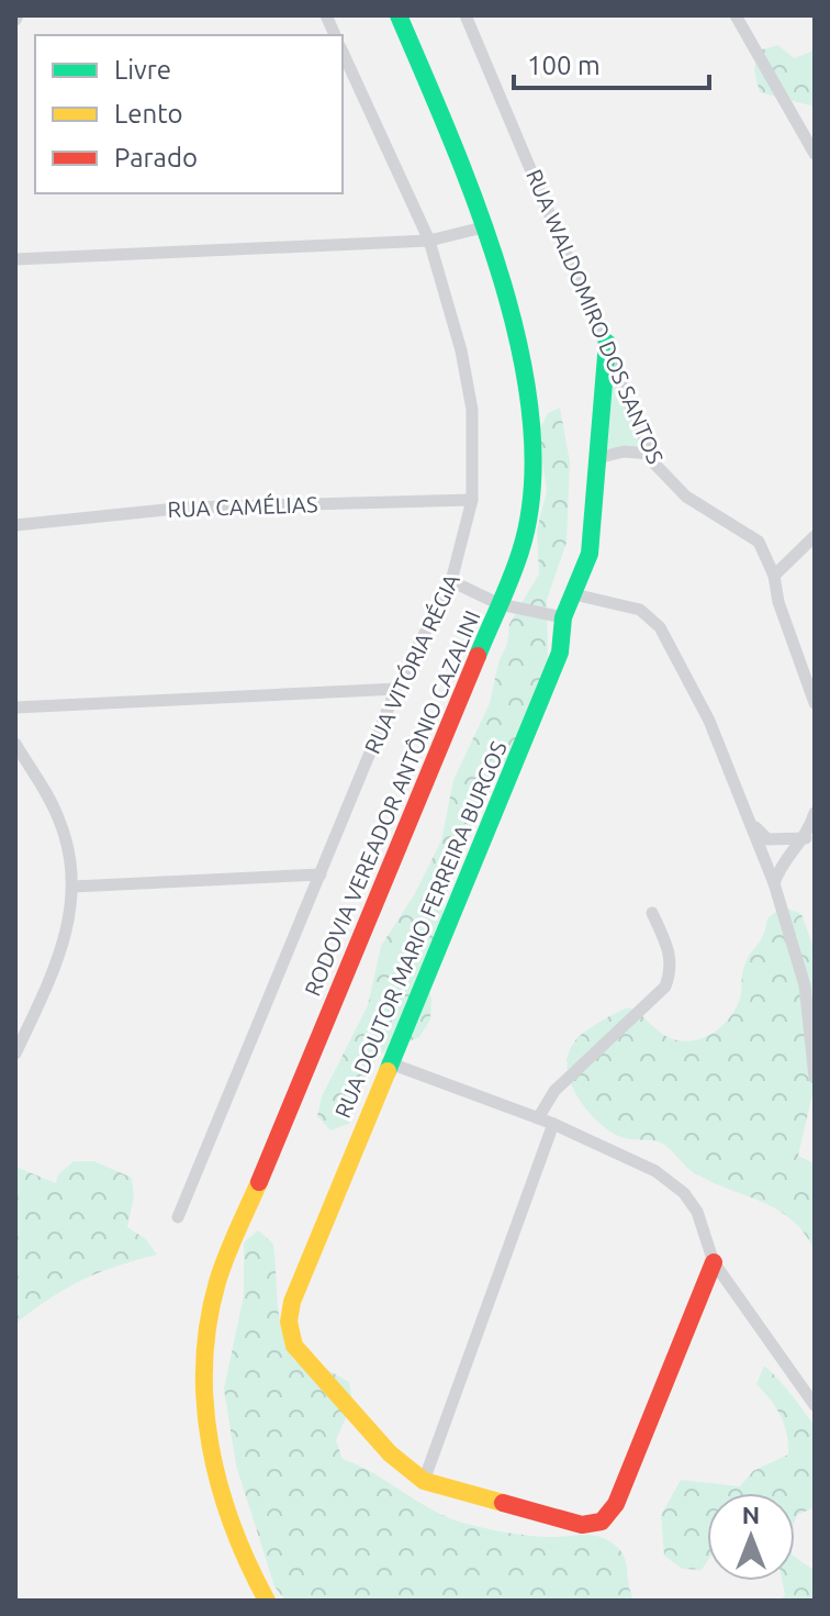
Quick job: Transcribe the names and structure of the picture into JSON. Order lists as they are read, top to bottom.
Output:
{
  "streets": {
    "street": [
      "RUA WALDOMIRO DOS SANTOS",
      "RUA CAMÉLIAS",
      "RUA VITÓRIA RÉGIA",
      "RODOVIA VEREADOR ANTÔNIO CAZALINI",
      "RUA DOUTOR MARIO FERREIRA BURGOS"
    ]
  },
  "crossings": [
    ["RUA WALDOMIRO DOS SANTOS", "RUA DOUTOR MARIO FERREIRA BURGOS"],
    ["RUA CAMÉLIAS", "RUA VITÓRIA RÉGIA"]
  ],
  "legend": ["Livre", "Lento", "Parado"],
  "scale_bar": "100 m",
  "north": "top"
}
